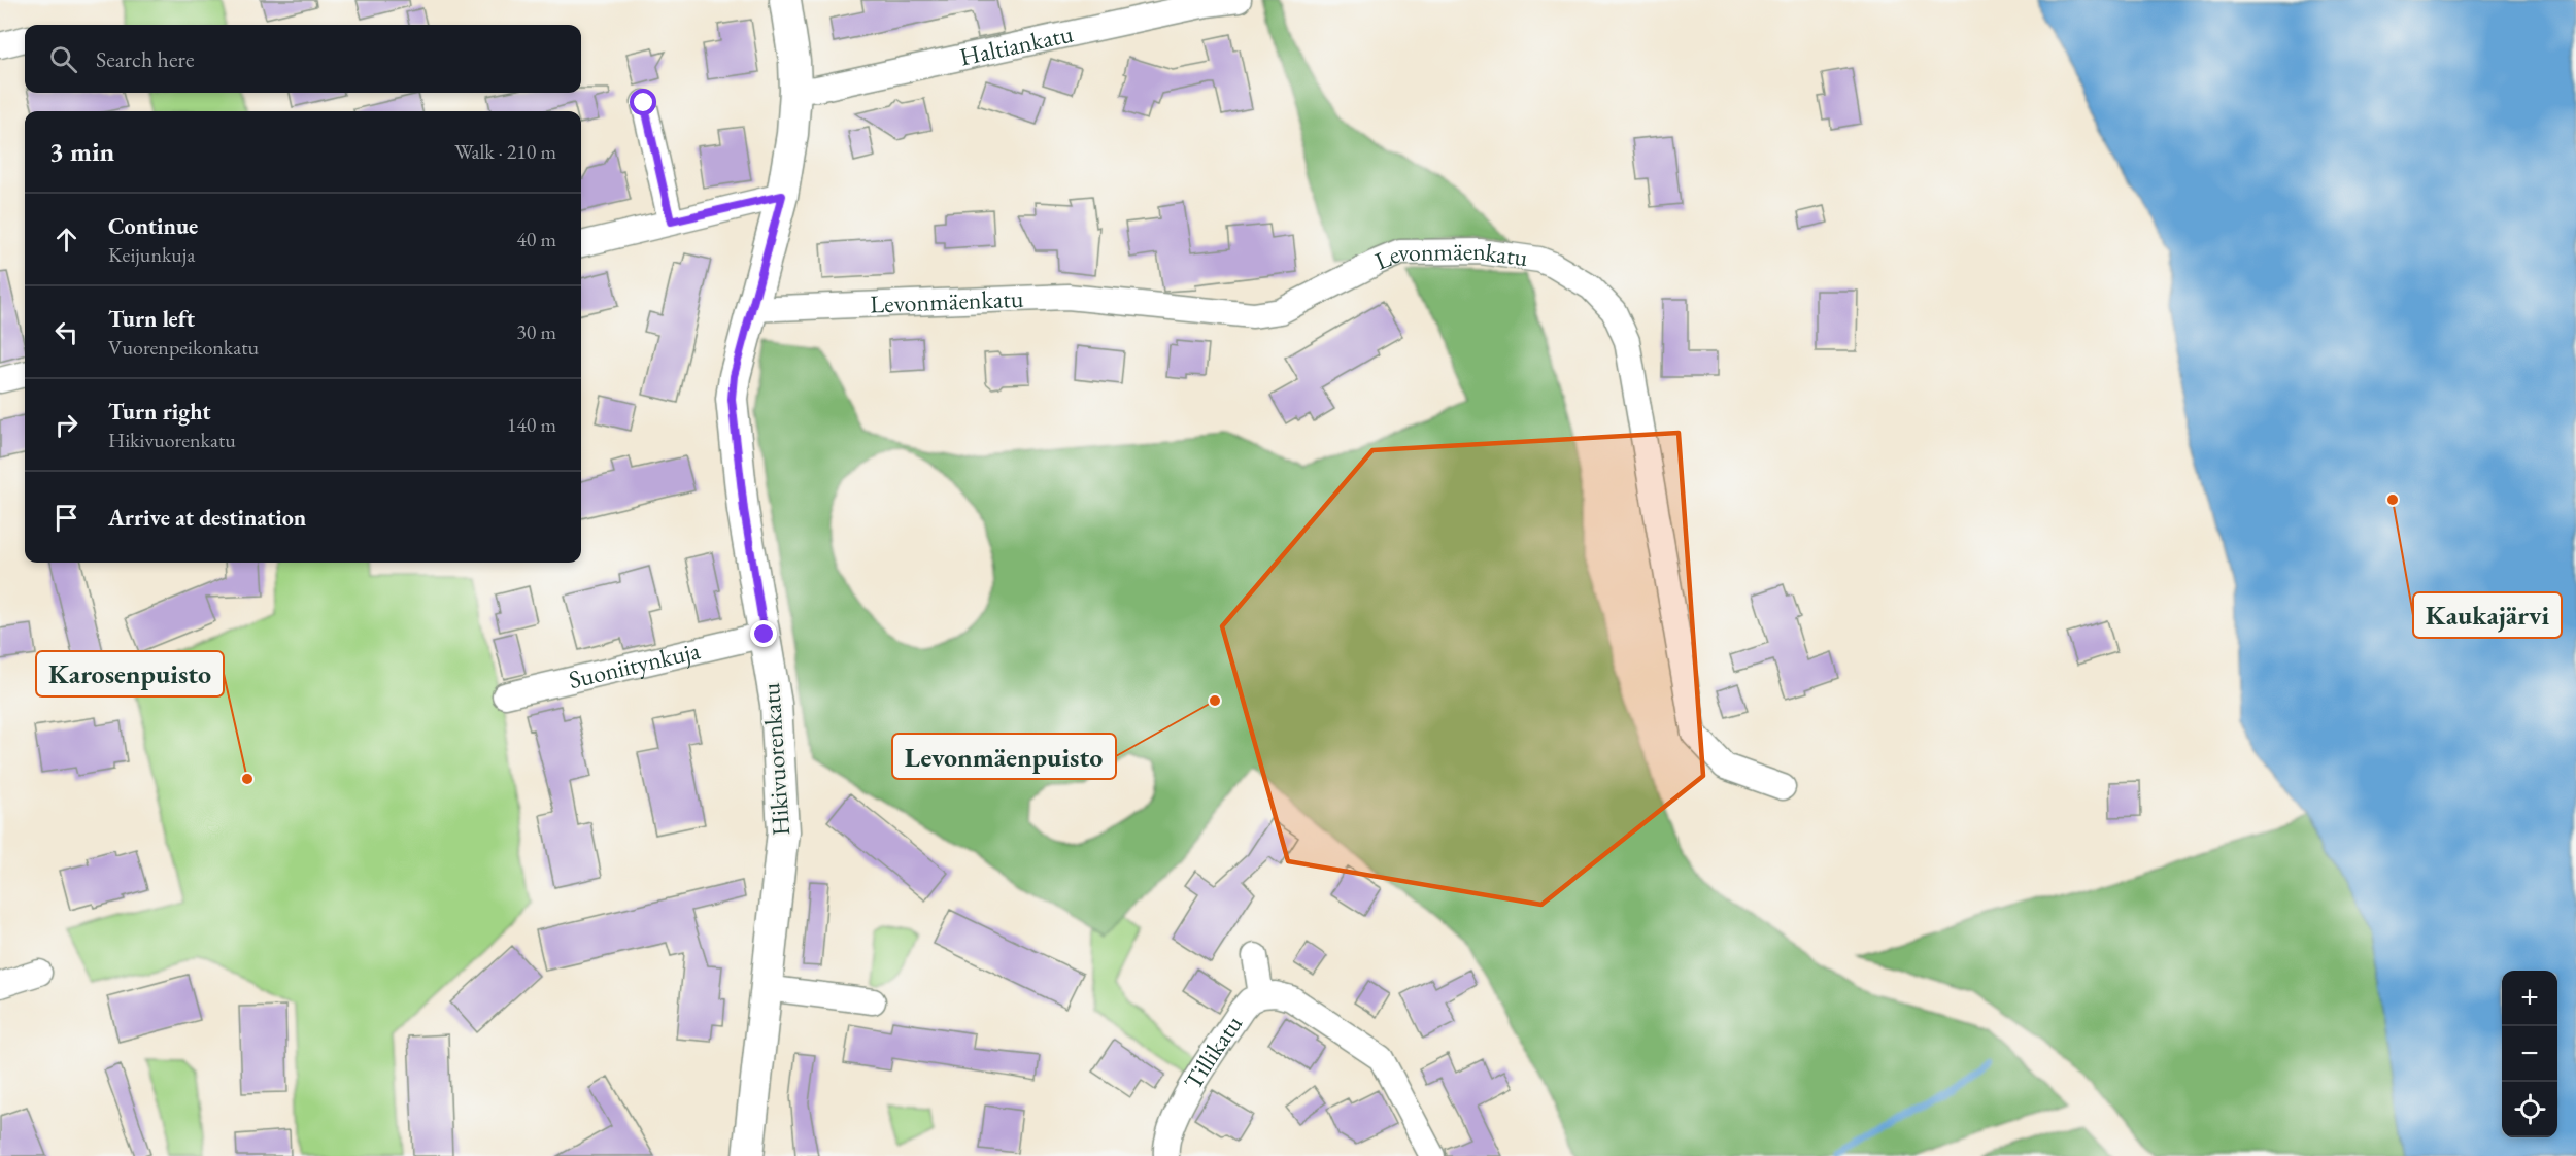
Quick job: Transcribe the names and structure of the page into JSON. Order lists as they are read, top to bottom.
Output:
{
  "streets": {
    "street": [
      "Haltiankatu",
      "Levonmäenkatu",
      "Suoniitynkuja",
      "Hikivuorenkatu",
      "Tillikatu"
    ]
  },
  "crossings": [
    ["Haltiankatu", "Hikivuorenkatu"],
    ["Levonmäenkatu", "Hikivuorenkatu"],
    ["Suoniitynkuja", "Hikivuorenkatu"]
  ],
  "places": ["Kaukajärvi", "Levonmäenpuisto", "Karosenpuisto"],
  "page": {
    "search": "Search here",
    "heading": ["3 min", "Walk · 210 m"],
    "list": [
      ["Continue", "Keijunkuja", "40 m"],
      ["Turn left", "Vuorenpeikonkatu", "30 m"],
      ["Turn right", "Hikivuorenkatu", "140 m"],
      "Arrive at destination"
    ],
    "map_buttons": ["+", "−"]
  }
}
